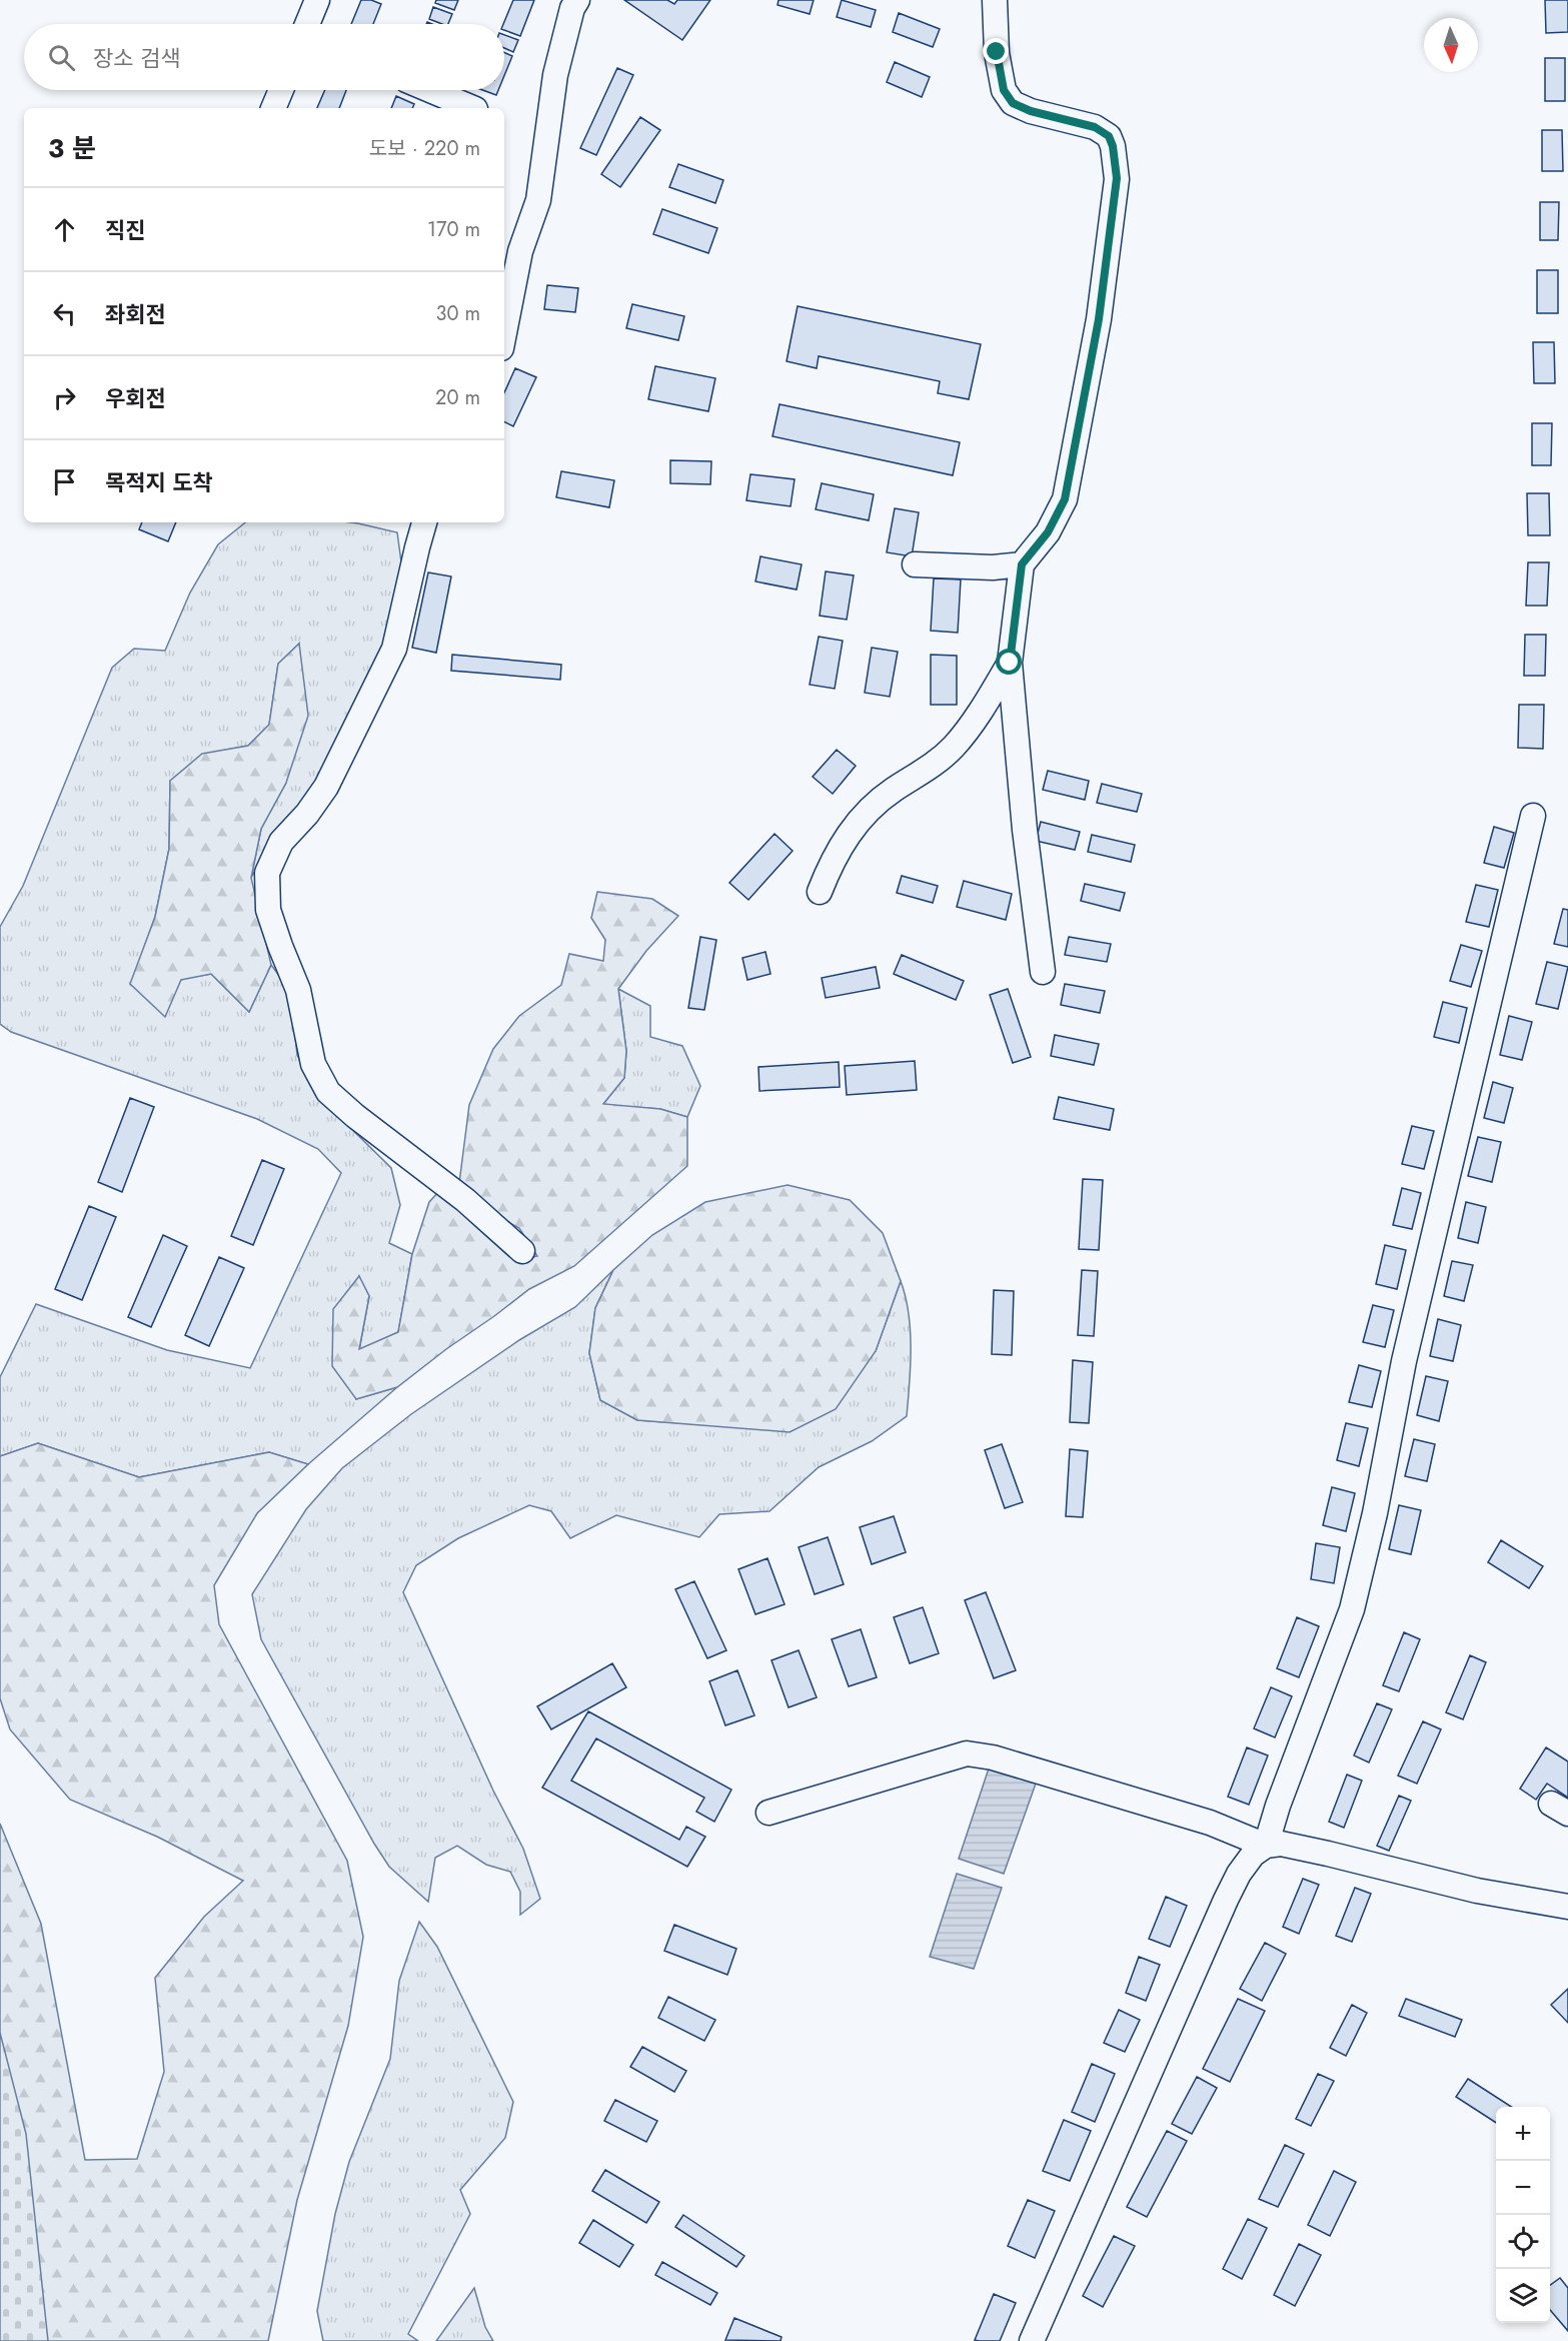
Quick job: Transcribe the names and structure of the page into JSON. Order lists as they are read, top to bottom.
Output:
{
  "north": "bottom",
  "page": {
    "search": "장소 검색",
    "heading": ["3 분", "도보 · 220 m"],
    "list": [
      ["직진", "170 m"],
      ["좌회전", "30 m"],
      ["우회전", "20 m"],
      "목적지 도착"
    ],
    "map_buttons": ["+", "−"]
  }
}
